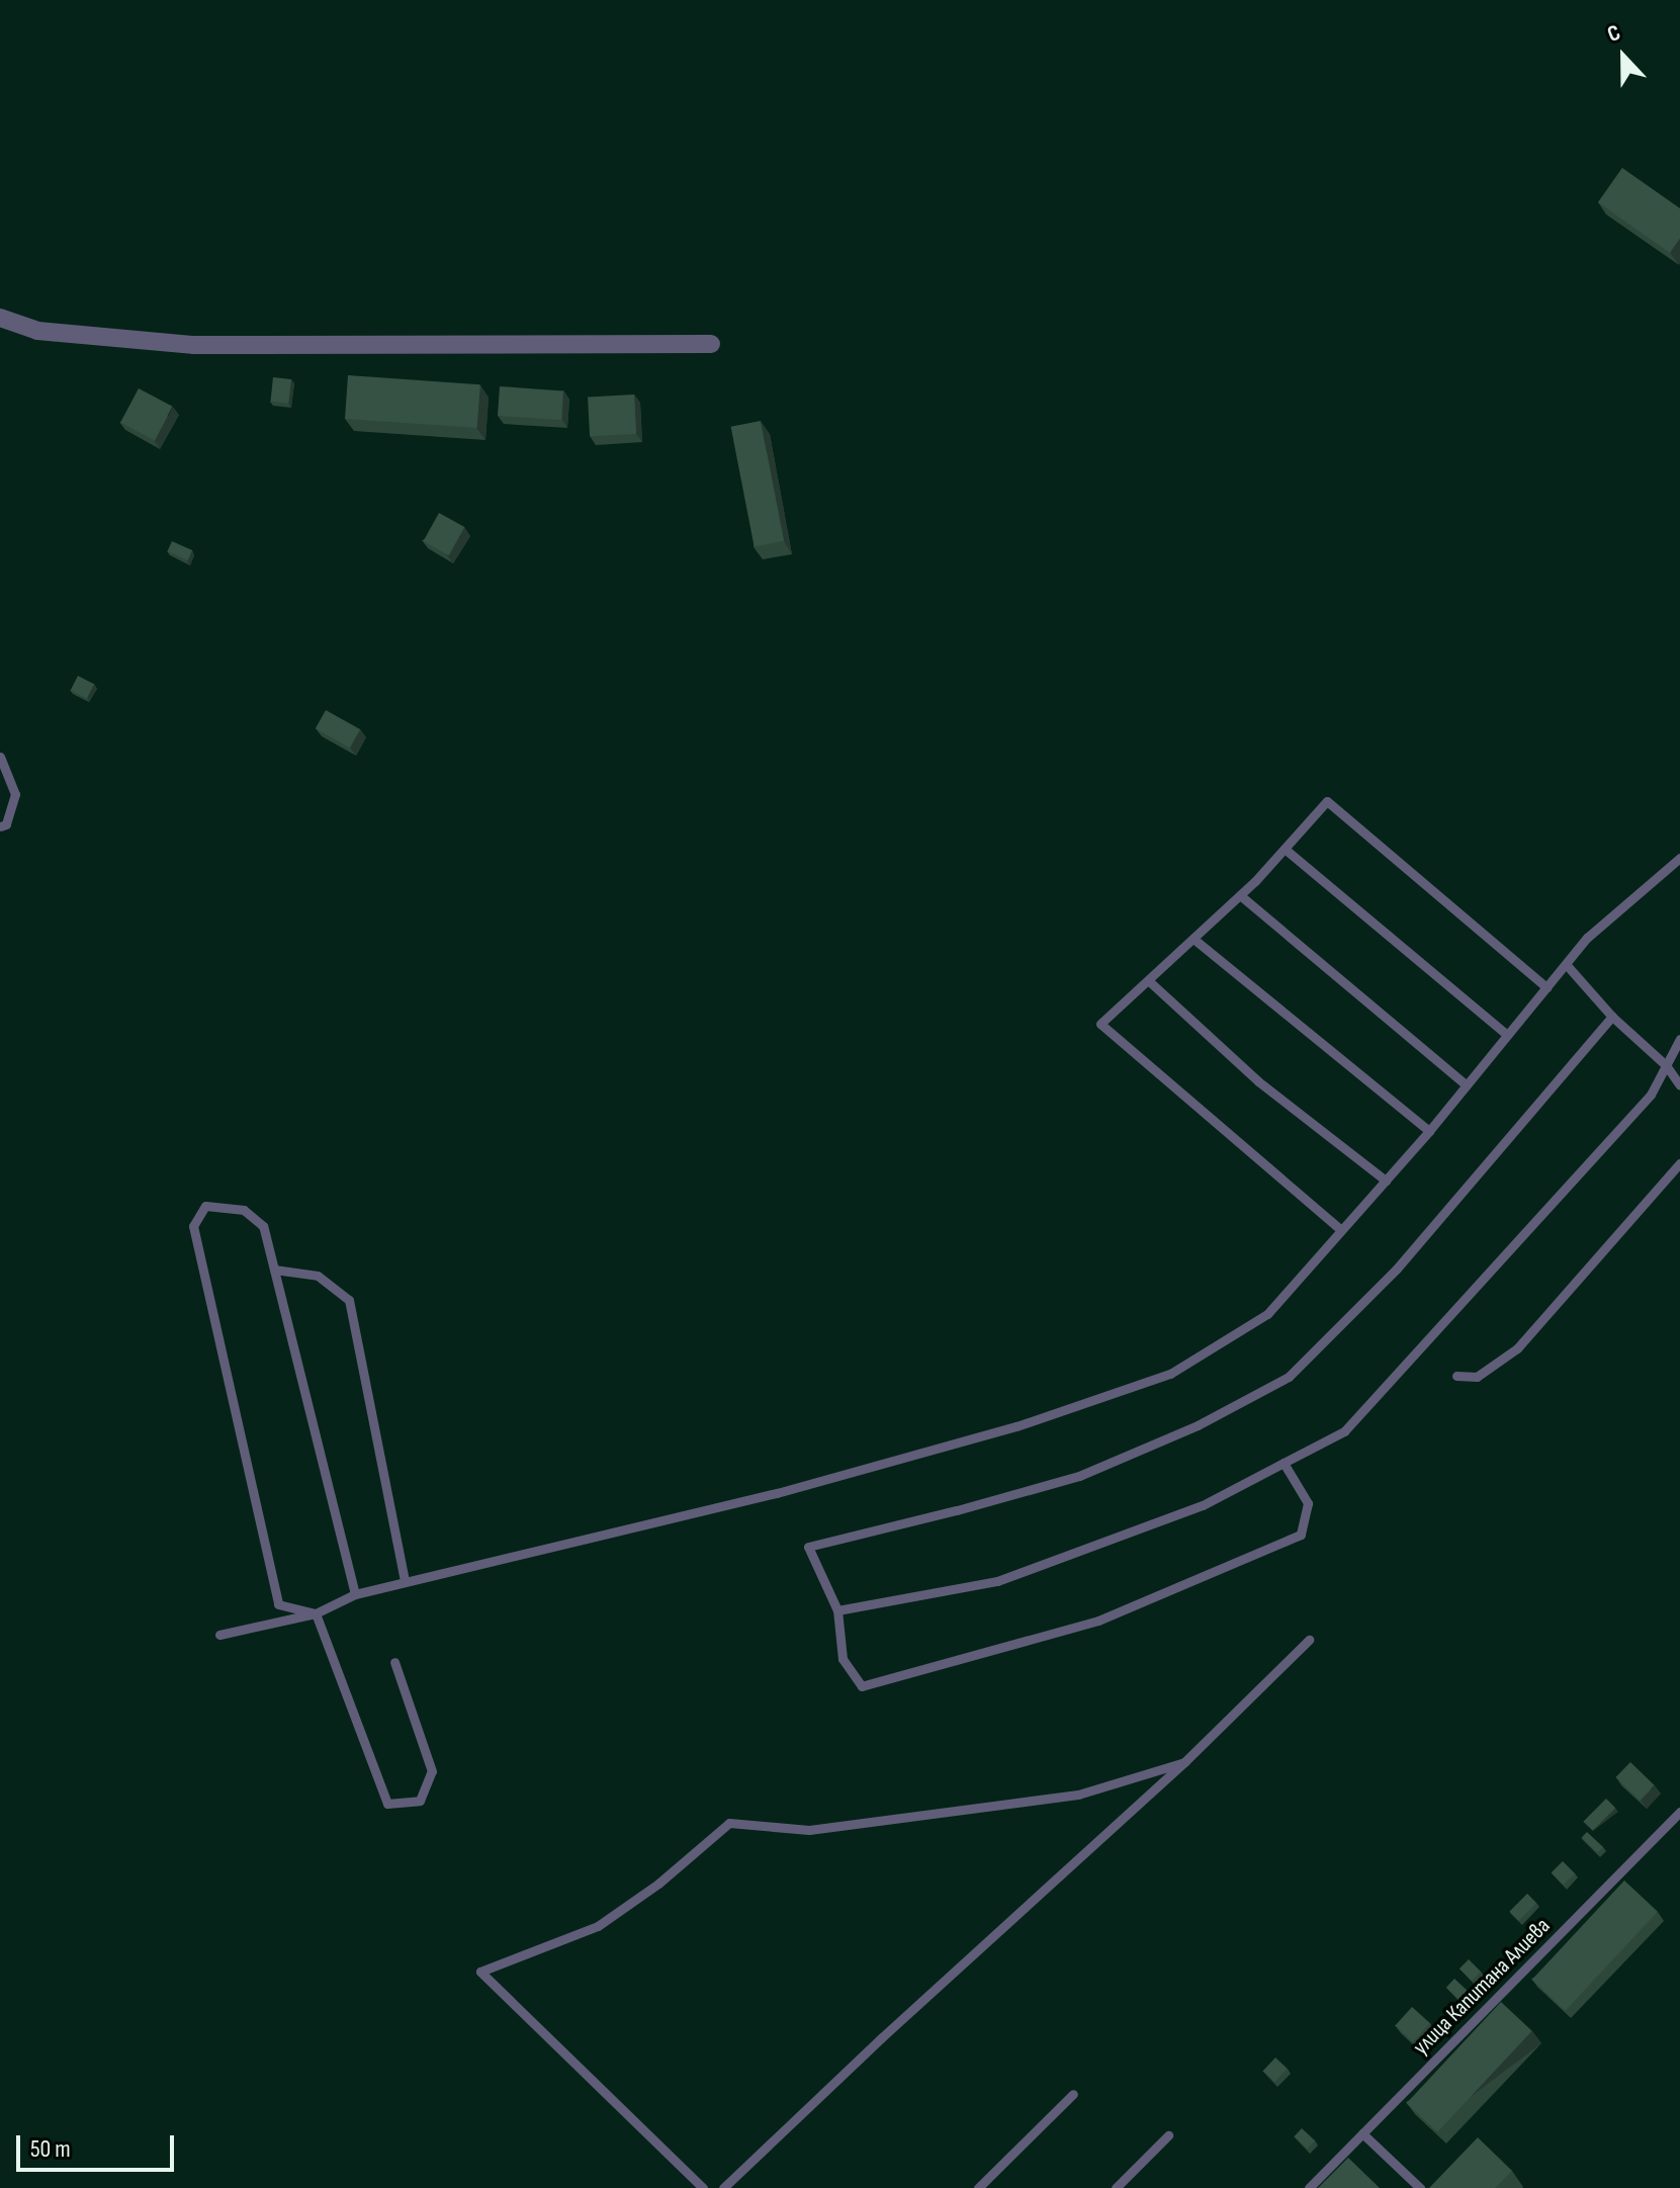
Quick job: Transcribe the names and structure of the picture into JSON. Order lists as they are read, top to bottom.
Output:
{
  "streets": {
    "lane": ["улица Капитана Алиева"]
  },
  "scale_bar": "50 m",
  "north": "top"
}
